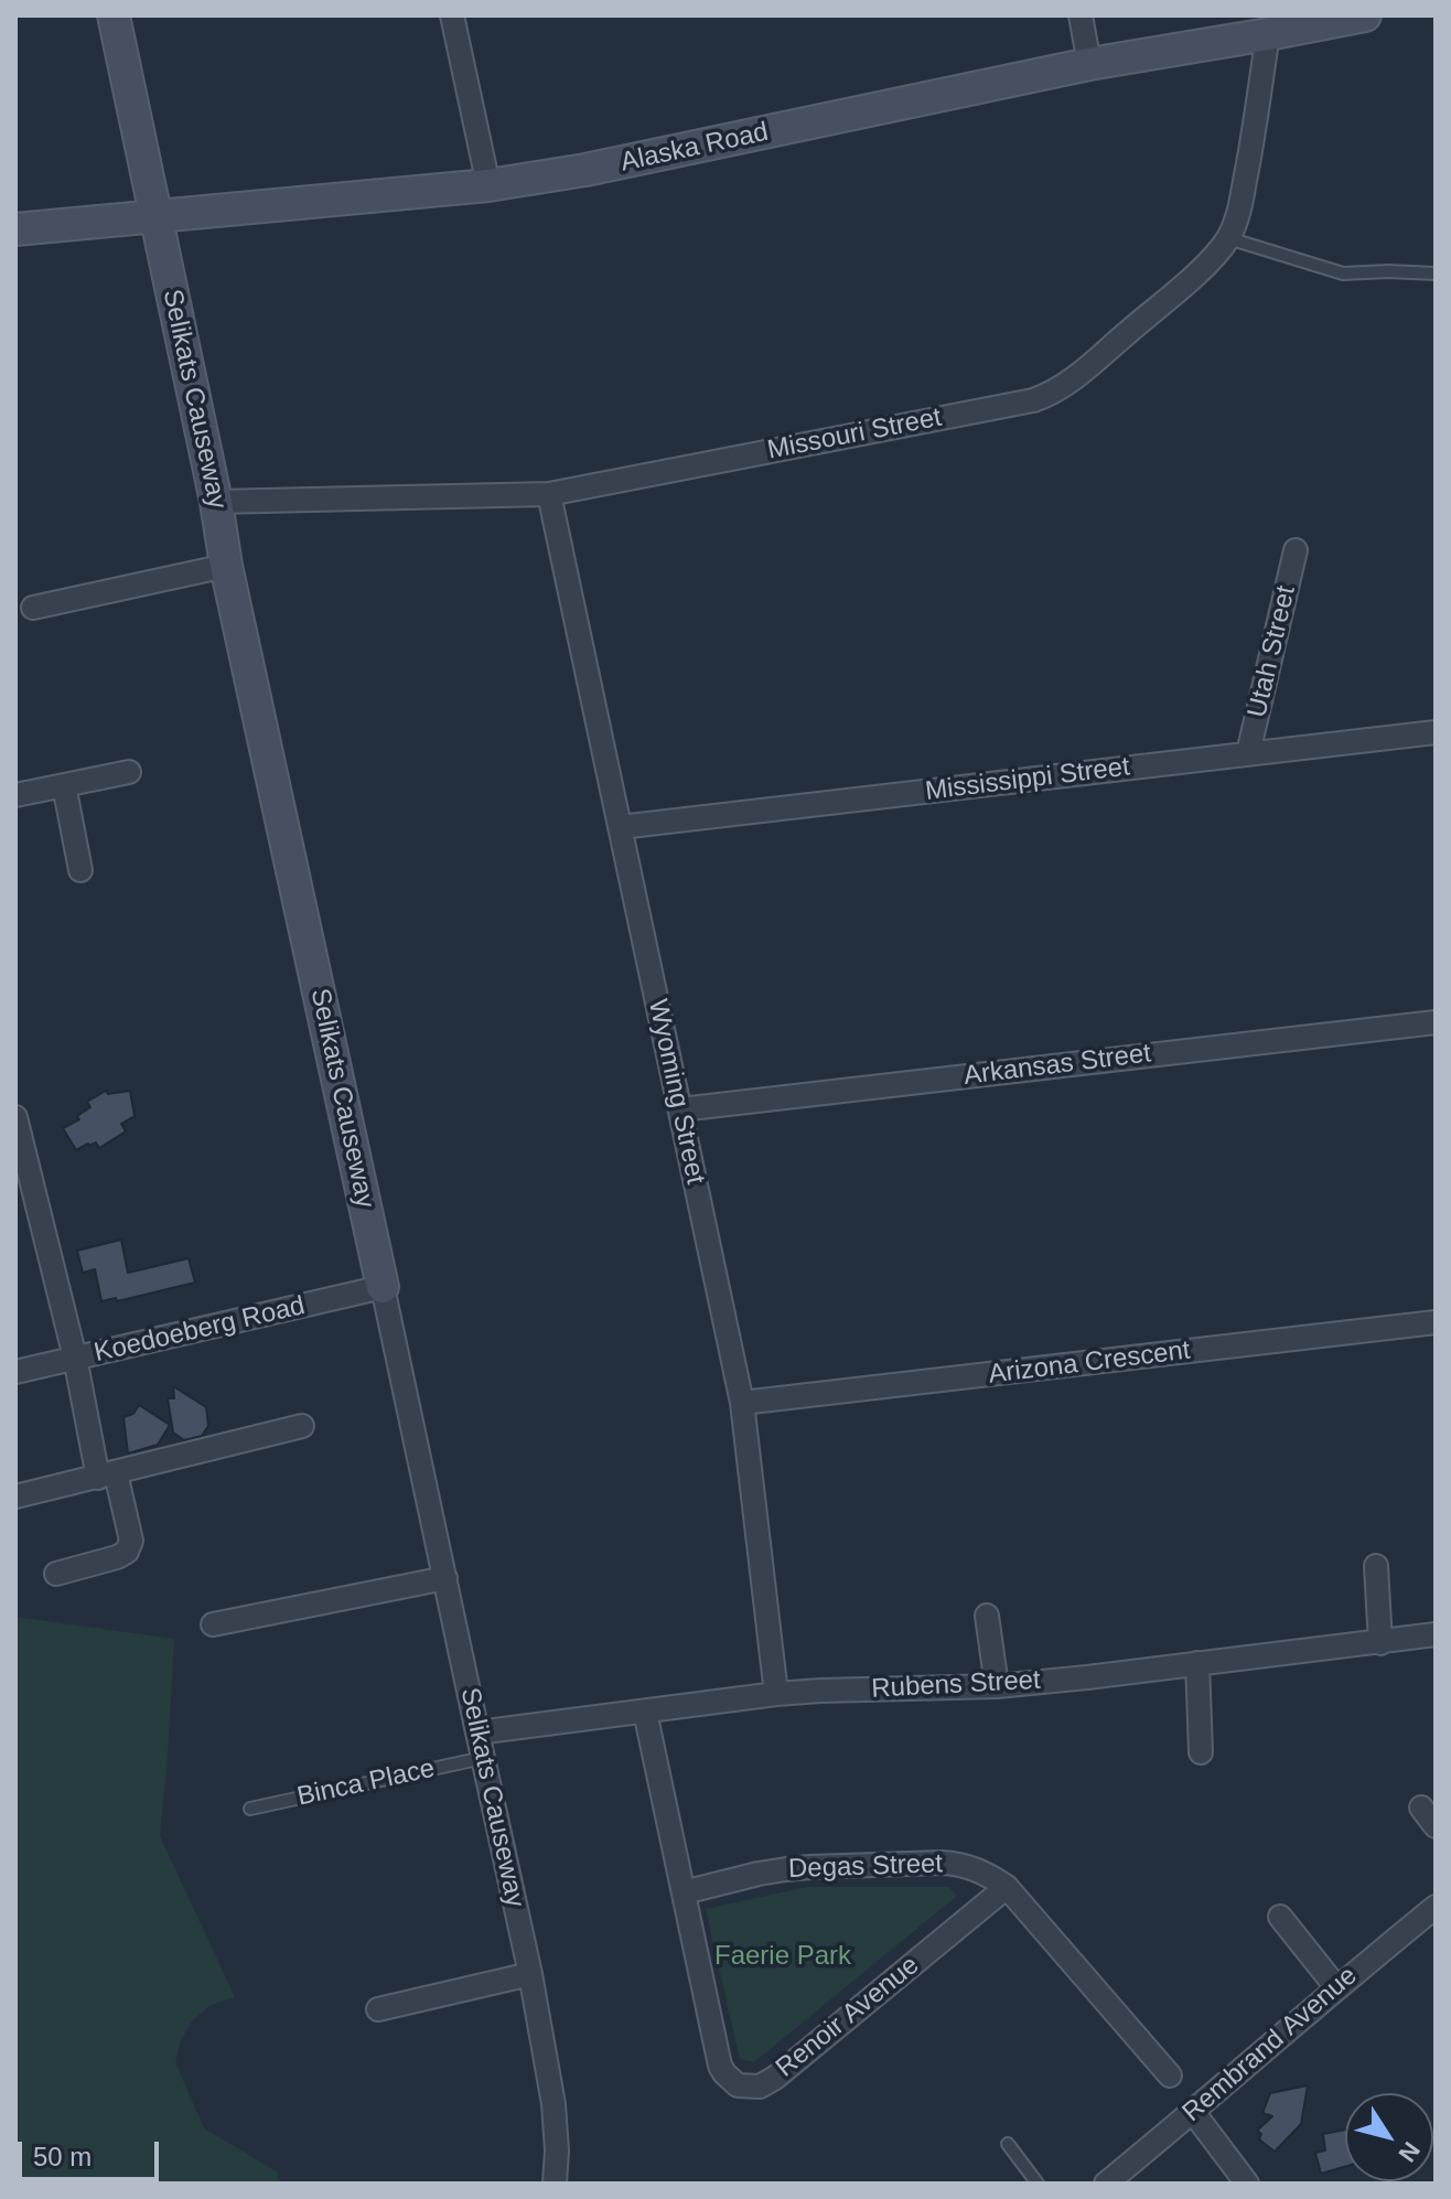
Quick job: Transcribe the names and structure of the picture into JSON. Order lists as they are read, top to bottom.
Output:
{
  "streets": {
    "street": [
      "Alaska Road",
      "Selikats Causeway",
      "Missouri Street",
      "Utah Street",
      "Mississippi Street",
      "Arkansas Street",
      "Wyoming Street",
      "Koedoeberg Road",
      "Arizona Crescent",
      "Rubens Street",
      "Degas Street",
      "Renoir Avenue",
      "Rembrand Avenue"
    ],
    "lane": ["Binca Place"]
  },
  "crossings": [
    ["Alaska Road", "Selikats Causeway"],
    ["Alaska Road", "Missouri Street"],
    ["Selikats Causeway", "Missouri Street"],
    ["Selikats Causeway", "Koedoeberg Road"],
    ["Selikats Causeway", "Rubens Street"],
    ["Selikats Causeway", "Binca Place"],
    ["Missouri Street", "Wyoming Street"],
    ["Utah Street", "Mississippi Street"],
    ["Mississippi Street", "Wyoming Street"],
    ["Arkansas Street", "Wyoming Street"],
    ["Wyoming Street", "Arizona Crescent"],
    ["Wyoming Street", "Rubens Street"],
    ["Rubens Street", "Renoir Avenue"],
    ["Degas Street", "Renoir Avenue"]
  ],
  "parks": ["Faerie Park"],
  "scale_bar": "50 m",
  "north": "bottom right"
}
